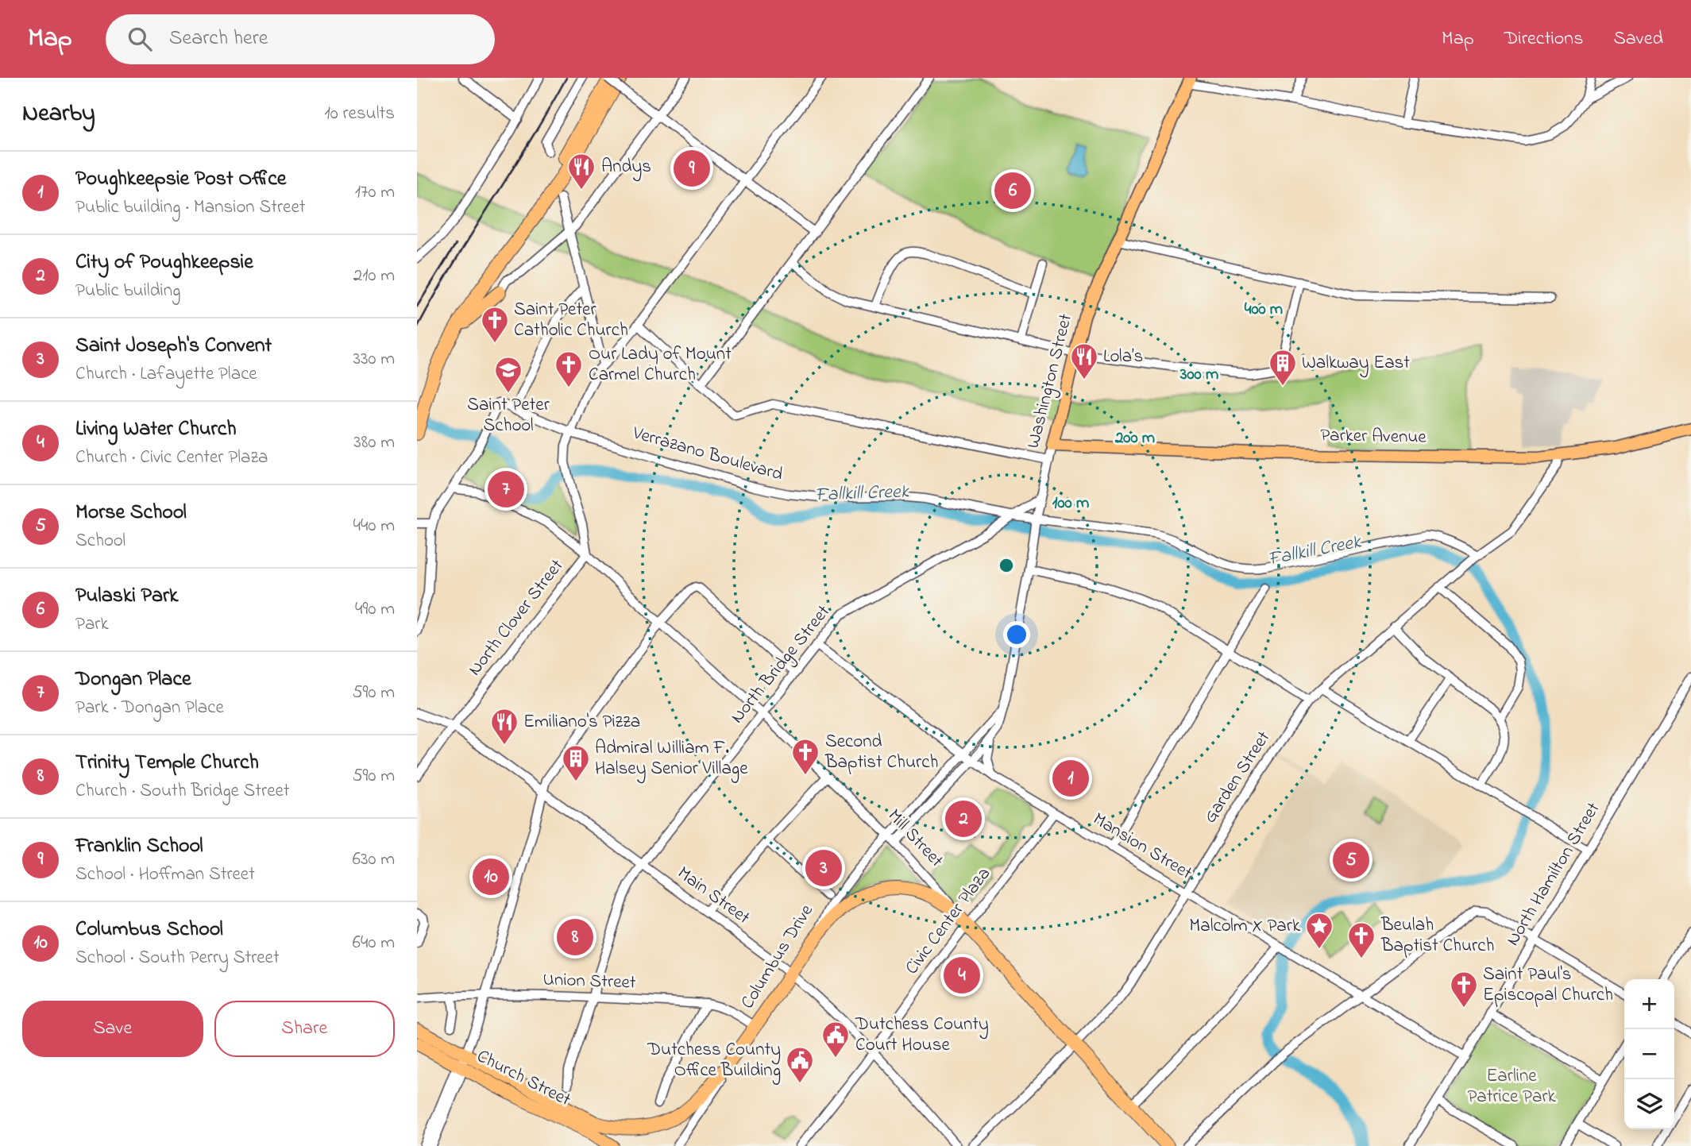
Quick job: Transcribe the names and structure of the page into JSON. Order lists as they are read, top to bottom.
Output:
{
  "streets": {
    "highway": ["Mill Street", "Columbus Drive", "Church Street"],
    "main road": ["Washington Street", "Parker Avenue"],
    "street": [
      "Verrazano Boulevard",
      "North Clover Street",
      "North Bridge Street",
      "Garden Street",
      "Mansion Street",
      "North Hamilton Street",
      "Main Street",
      "Civic Center Plaza",
      "Union Street"
    ]
  },
  "crossings": [
    ["Washington Street", "Parker Avenue"],
    ["Washington Street", "Verrazano Boulevard"],
    ["Washington Street", "North Bridge Street"],
    ["Washington Street", "Mansion Street"],
    ["Washington Street", "Columbus Drive"],
    ["Parker Avenue", "Garden Street"],
    ["Verrazano Boulevard", "North Clover Street"],
    ["Verrazano Boulevard", "North Bridge Street"],
    ["Verrazano Boulevard", "Garden Street"],
    ["North Clover Street", "Mill Street"],
    ["North Clover Street", "Main Street"],
    ["North Bridge Street", "Mill Street"],
    ["North Bridge Street", "Mansion Street"],
    ["North Bridge Street", "Main Street"],
    ["North Bridge Street", "Union Street"],
    ["Garden Street", "Mill Street"],
    ["Garden Street", "Mansion Street"],
    ["Mill Street", "Civic Center Plaza"],
    ["Mill Street", "Columbus Drive"],
    ["Mansion Street", "North Hamilton Street"],
    ["Mansion Street", "Civic Center Plaza"],
    ["Mansion Street", "Columbus Drive"],
    ["Main Street", "Civic Center Plaza"],
    ["Main Street", "Columbus Drive"],
    ["Columbus Drive", "Union Street"],
    ["Columbus Drive", "Church Street"]
  ],
  "water": ["Fallkill Creek"],
  "parks": ["Earline Patrice Park"],
  "places": {
    "restaurant": ["Andys", "Lola’s", "Emiliano's Pizza"],
    "church": [
      "Saint Peter Catholic Church",
      "Our Lady of Mount Carmel Church",
      "Second Baptist Church",
      "Beulah Baptist Church",
      "Saint Paul's Episcopal Church"
    ],
    "building": ["Walkway East", "Admiral William F. Halsey Senior Village"],
    "school or university": ["Saint Peter School"],
    "place": ["Malcolm X Park"],
    "public building": ["Dutchess County Court House", "Dutchess County Office Building"]
  },
  "page": {
    "header": "Map",
    "search": "Search here",
    "nav": ["Map", "Directions", "Saved"],
    "heading": ["Nearby", "10 results"],
    "pins": [
      "9",
      "6",
      "7",
      "1",
      "2",
      "5",
      "3",
      "10",
      "8",
      "4"
    ],
    "list": [
      {
        "mark": "1",
        "name": "Poughkeepsie Post Office",
        "note": "Public building · Mansion Street",
        "value": "170 m"
      },
      {
        "mark": "2",
        "name": "City of Poughkeepsie",
        "note": "Public building",
        "value": "210 m"
      },
      {
        "mark": "3",
        "name": "Saint Joseph's Convent",
        "note": "Church · Lafayette Place",
        "value": "330 m"
      },
      {
        "mark": "4",
        "name": "Living Water Church",
        "note": "Church · Civic Center Plaza",
        "value": "380 m"
      },
      {
        "mark": "5",
        "name": "Morse School",
        "note": "School",
        "value": "440 m"
      },
      {
        "mark": "6",
        "name": "Pulaski Park",
        "note": "Park",
        "value": "490 m"
      },
      {
        "mark": "7",
        "name": "Dongan Place",
        "note": "Park · Dongan Place",
        "value": "590 m"
      },
      {
        "mark": "8",
        "name": "Trinity Temple Church",
        "note": "Church · South Bridge Street",
        "value": "590 m"
      },
      {
        "mark": "9",
        "name": "Franklin School",
        "note": "School · Hoffman Street",
        "value": "630 m"
      },
      {
        "mark": "10",
        "name": "Columbus School",
        "note": "School · South Perry Street",
        "value": "640 m"
      }
    ],
    "map_buttons": ["+", "−"],
    "buttons": ["Save", "Share"]
  },
  "rings": [
    "400 m",
    "300 m",
    "200 m",
    "100 m"
  ]
}
